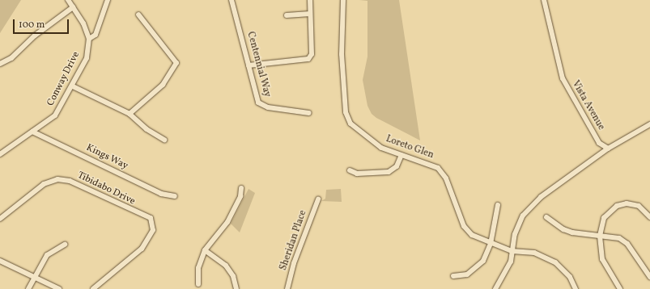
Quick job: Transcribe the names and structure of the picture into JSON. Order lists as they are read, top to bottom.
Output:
{
  "streets": {
    "street": [
      "Centennial Way",
      "Conway Drive",
      "Vista Avenue",
      "Loreto Glen",
      "Kings Way",
      "Tibidabo Drive",
      "Sheridan Place"
    ]
  },
  "crossings": [
    ["Conway Drive", "Kings Way"]
  ],
  "scale_bar": "100 m"
}
